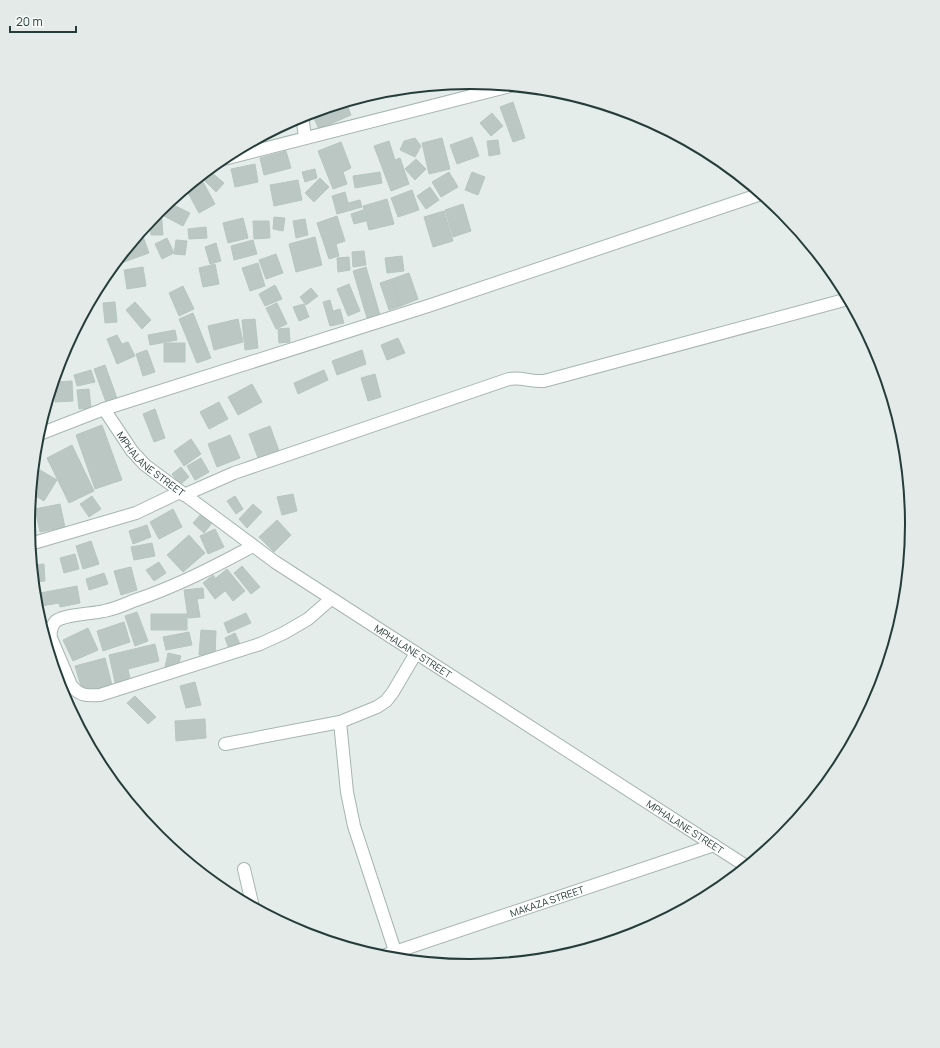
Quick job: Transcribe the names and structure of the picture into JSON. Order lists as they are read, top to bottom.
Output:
{
  "streets": {
    "street": ["MPHALANE STREET", "MAKAZA STREET"]
  },
  "crossings": [
    ["MPHALANE STREET", "MAKAZA STREET"]
  ],
  "scale_bar": "20 m"
}
